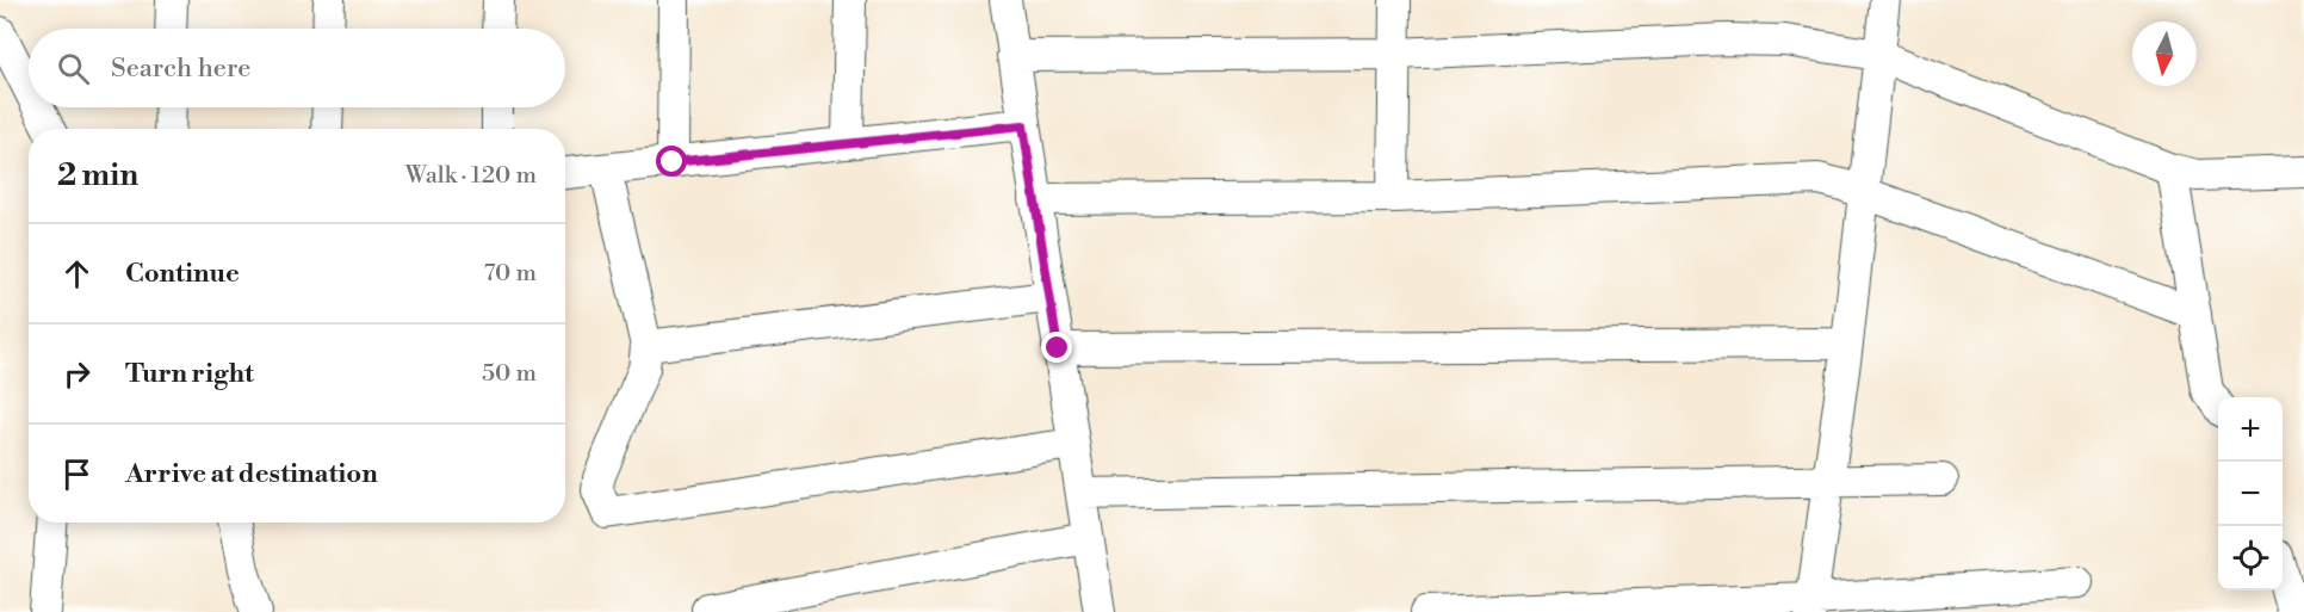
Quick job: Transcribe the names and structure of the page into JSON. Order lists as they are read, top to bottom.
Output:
{
  "north": "bottom",
  "page": {
    "search": "Search here",
    "heading": ["2 min", "Walk · 120 m"],
    "list": [
      ["Continue", "70 m"],
      ["Turn right", "50 m"],
      "Arrive at destination"
    ],
    "map_buttons": ["+", "−"]
  }
}
